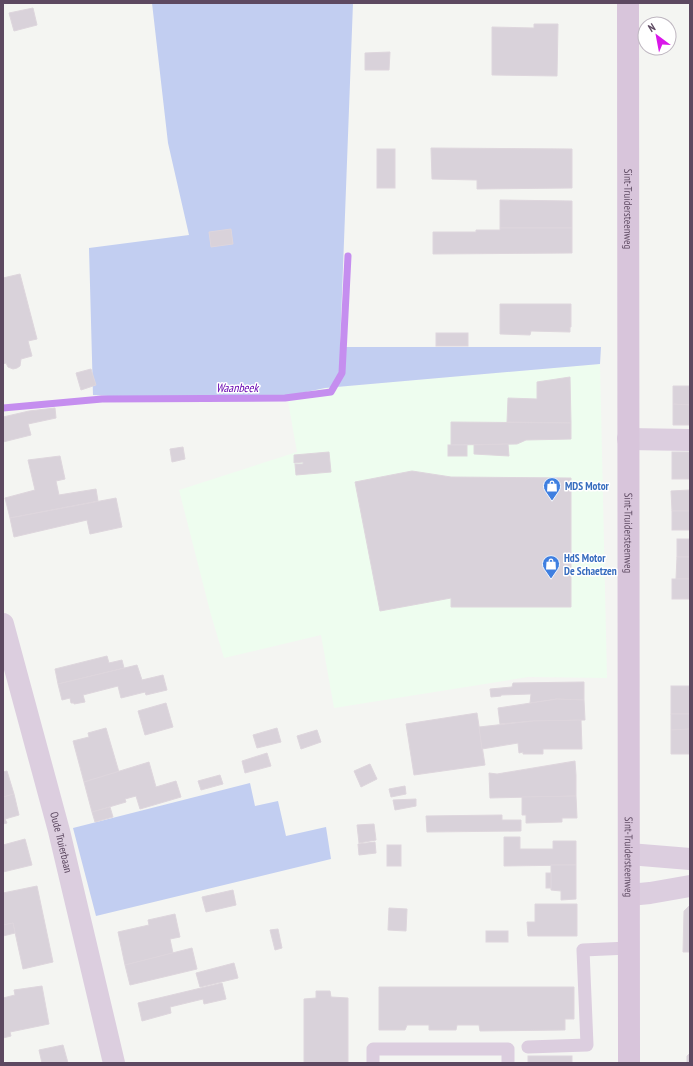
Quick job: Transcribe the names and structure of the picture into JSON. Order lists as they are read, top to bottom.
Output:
{
  "streets": {
    "main road": ["Sint-Truidersteenweg"],
    "street": ["Oude Truierbaan"]
  },
  "water": ["Waanbeek"],
  "places": {
    "shop": ["MDS Motor", "HdS Motor De Schaetzen"]
  },
  "north": "top left"
}
